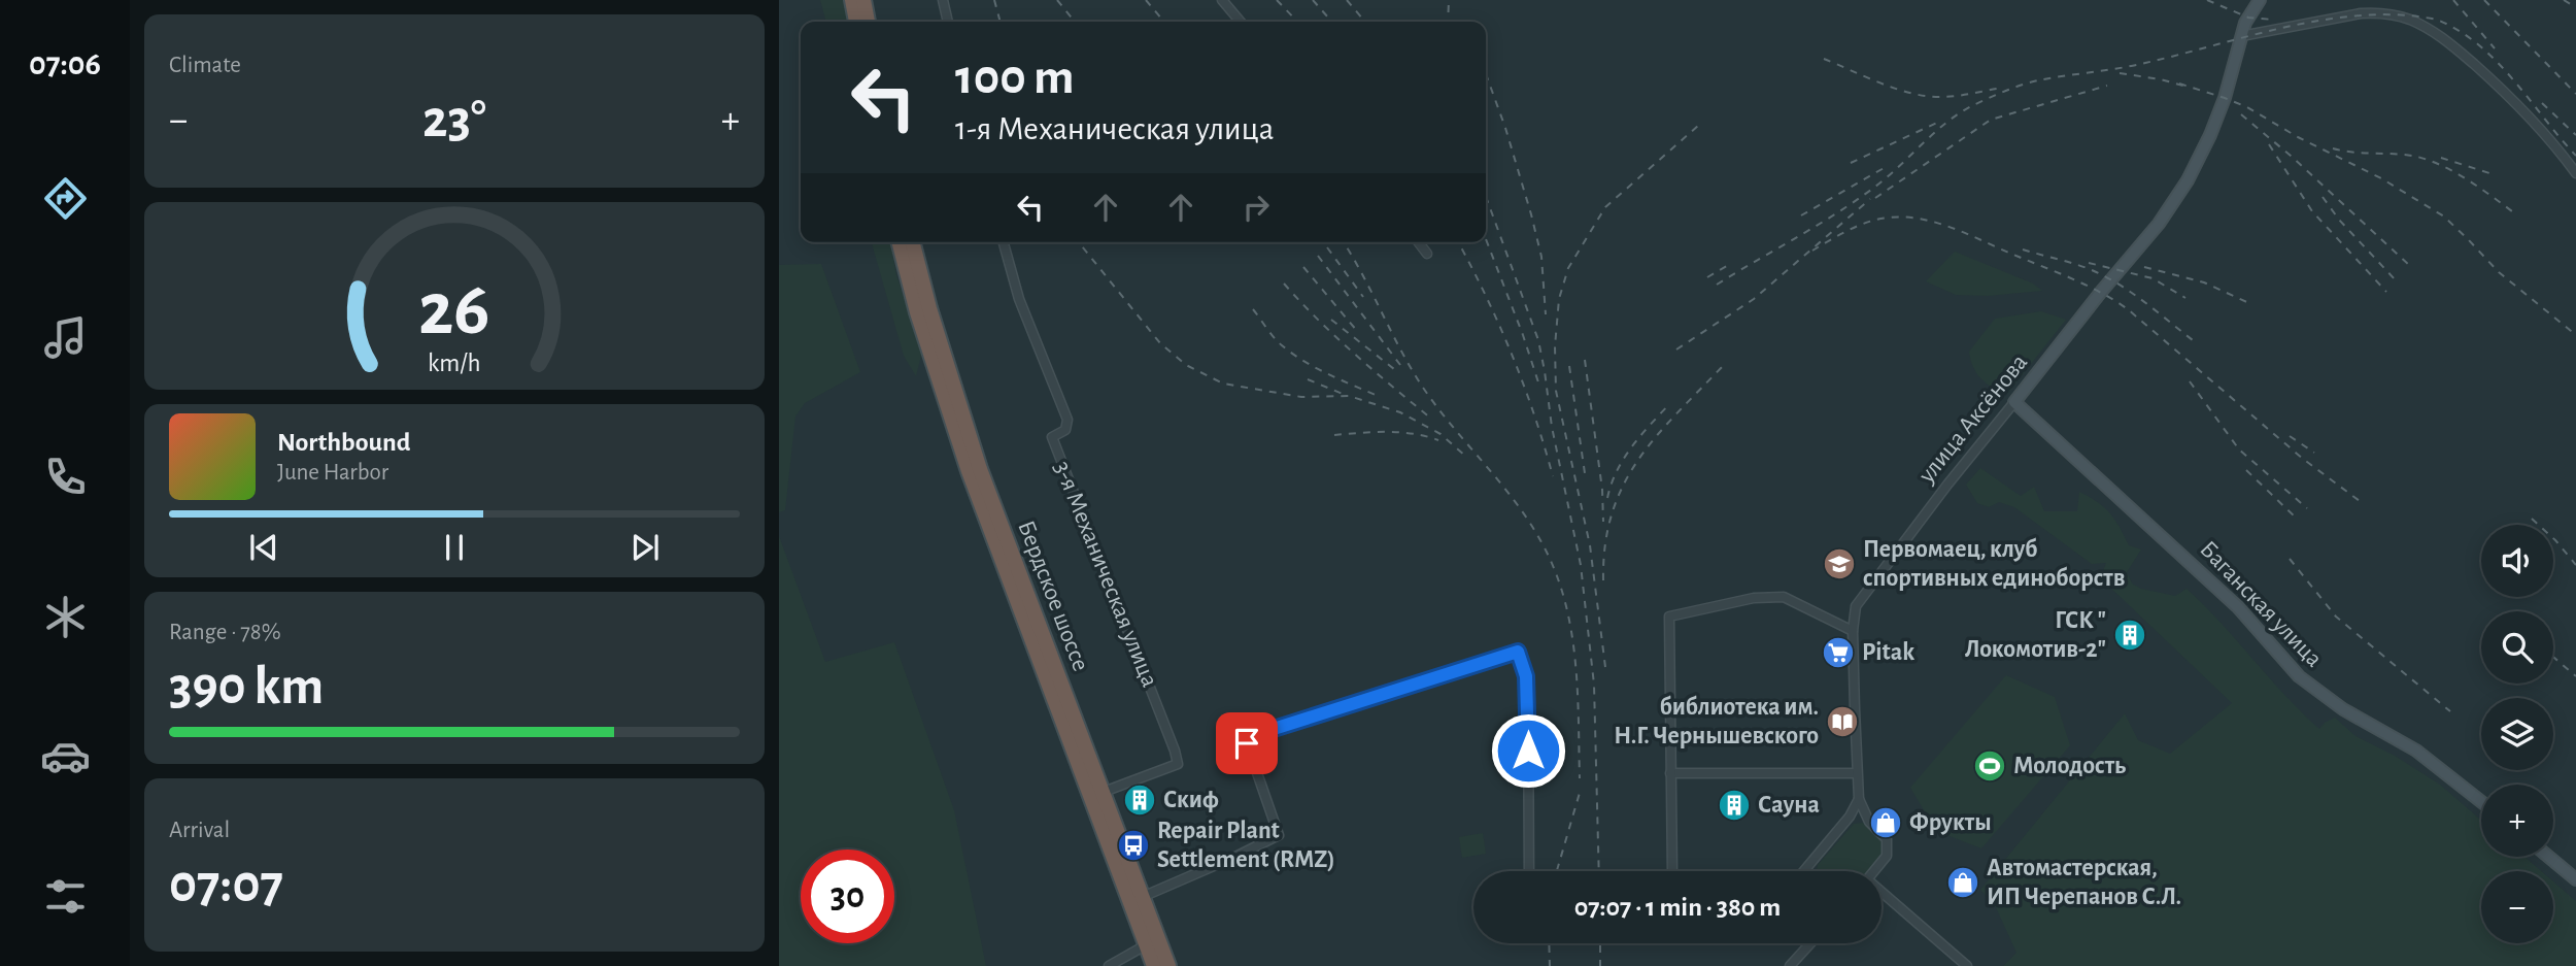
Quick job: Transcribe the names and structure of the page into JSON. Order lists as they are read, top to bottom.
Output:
{
  "streets": {
    "highway": ["Бердское шоссе"],
    "street": ["улица Аксёнова", "3-я Механическая улица", "Баганская улица"]
  },
  "crossings": [
    ["улица Аксёнова", "Баганская улица"],
    ["3-я Механическая улица", "Бердское шоссе"]
  ],
  "places": {
    "school or university": ["Первомаец, клуб спортивных единоборств"],
    "building": ["ГСК \" Локомотив-2\"", "Скиф", "Сауна"],
    "supermarket": ["Pitak"],
    "library": ["библиотека им. Н.Г. Чернышевского"],
    "sports": ["Молодость"],
    "shop": ["Фрукты", "Автомастерская, ИП Черепанов С.Л."],
    "bus stop": ["Repair Plant Settlement (RMZ)"]
  },
  "page": {
    "tabs": "07:06",
    "tile": [
      "Climate",
      ["Range · 78%", "390 km"],
      ["Arrival", "07:07"]
    ],
    "turn": ["100 m", "1-я Механическая улица"],
    "heat": ["−", "23°", "+"],
    "song": ["Northbound", "June Harbor"],
    "map_buttons": ["+", "−"],
    "limit": "30",
    "trip": "07:07 · 1 min · 380 m",
    "gauge": ["26", "km/h"]
  }
}
